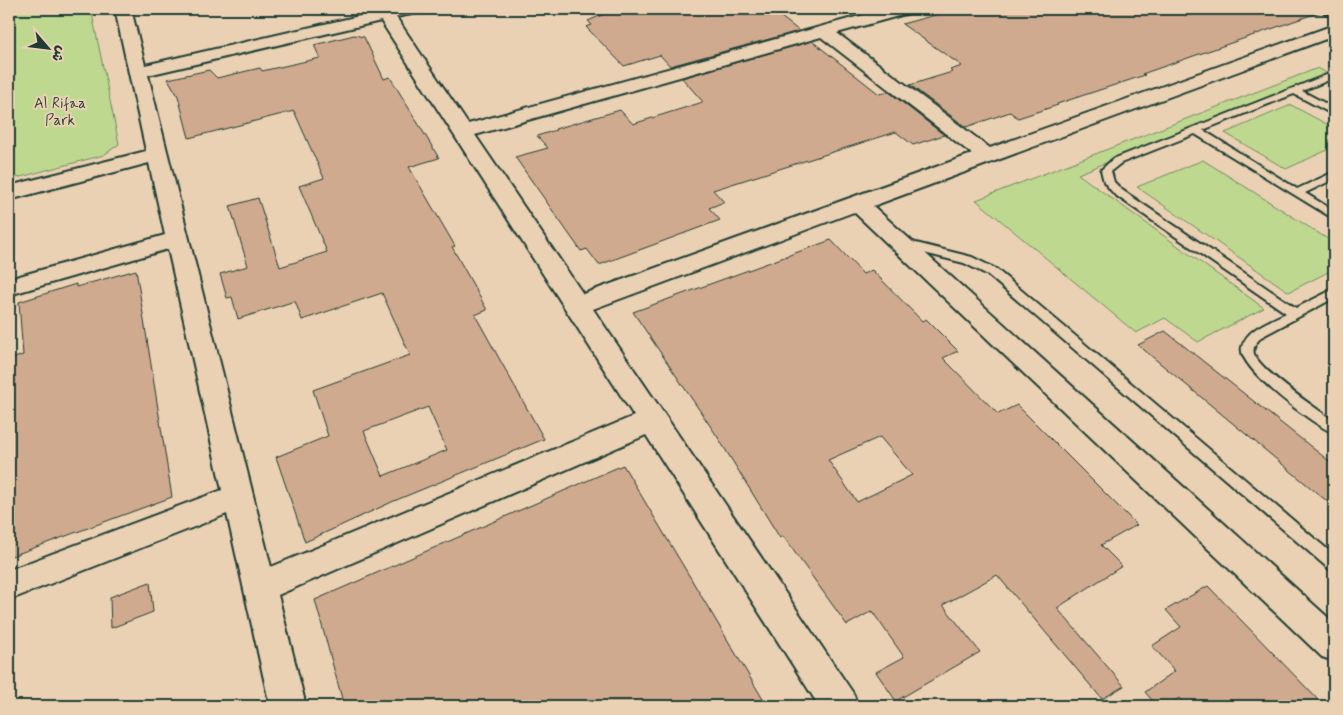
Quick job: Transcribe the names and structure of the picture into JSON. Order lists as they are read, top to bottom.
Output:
{
  "parks": ["Al Rifaa Park"],
  "north": "bottom right"
}
